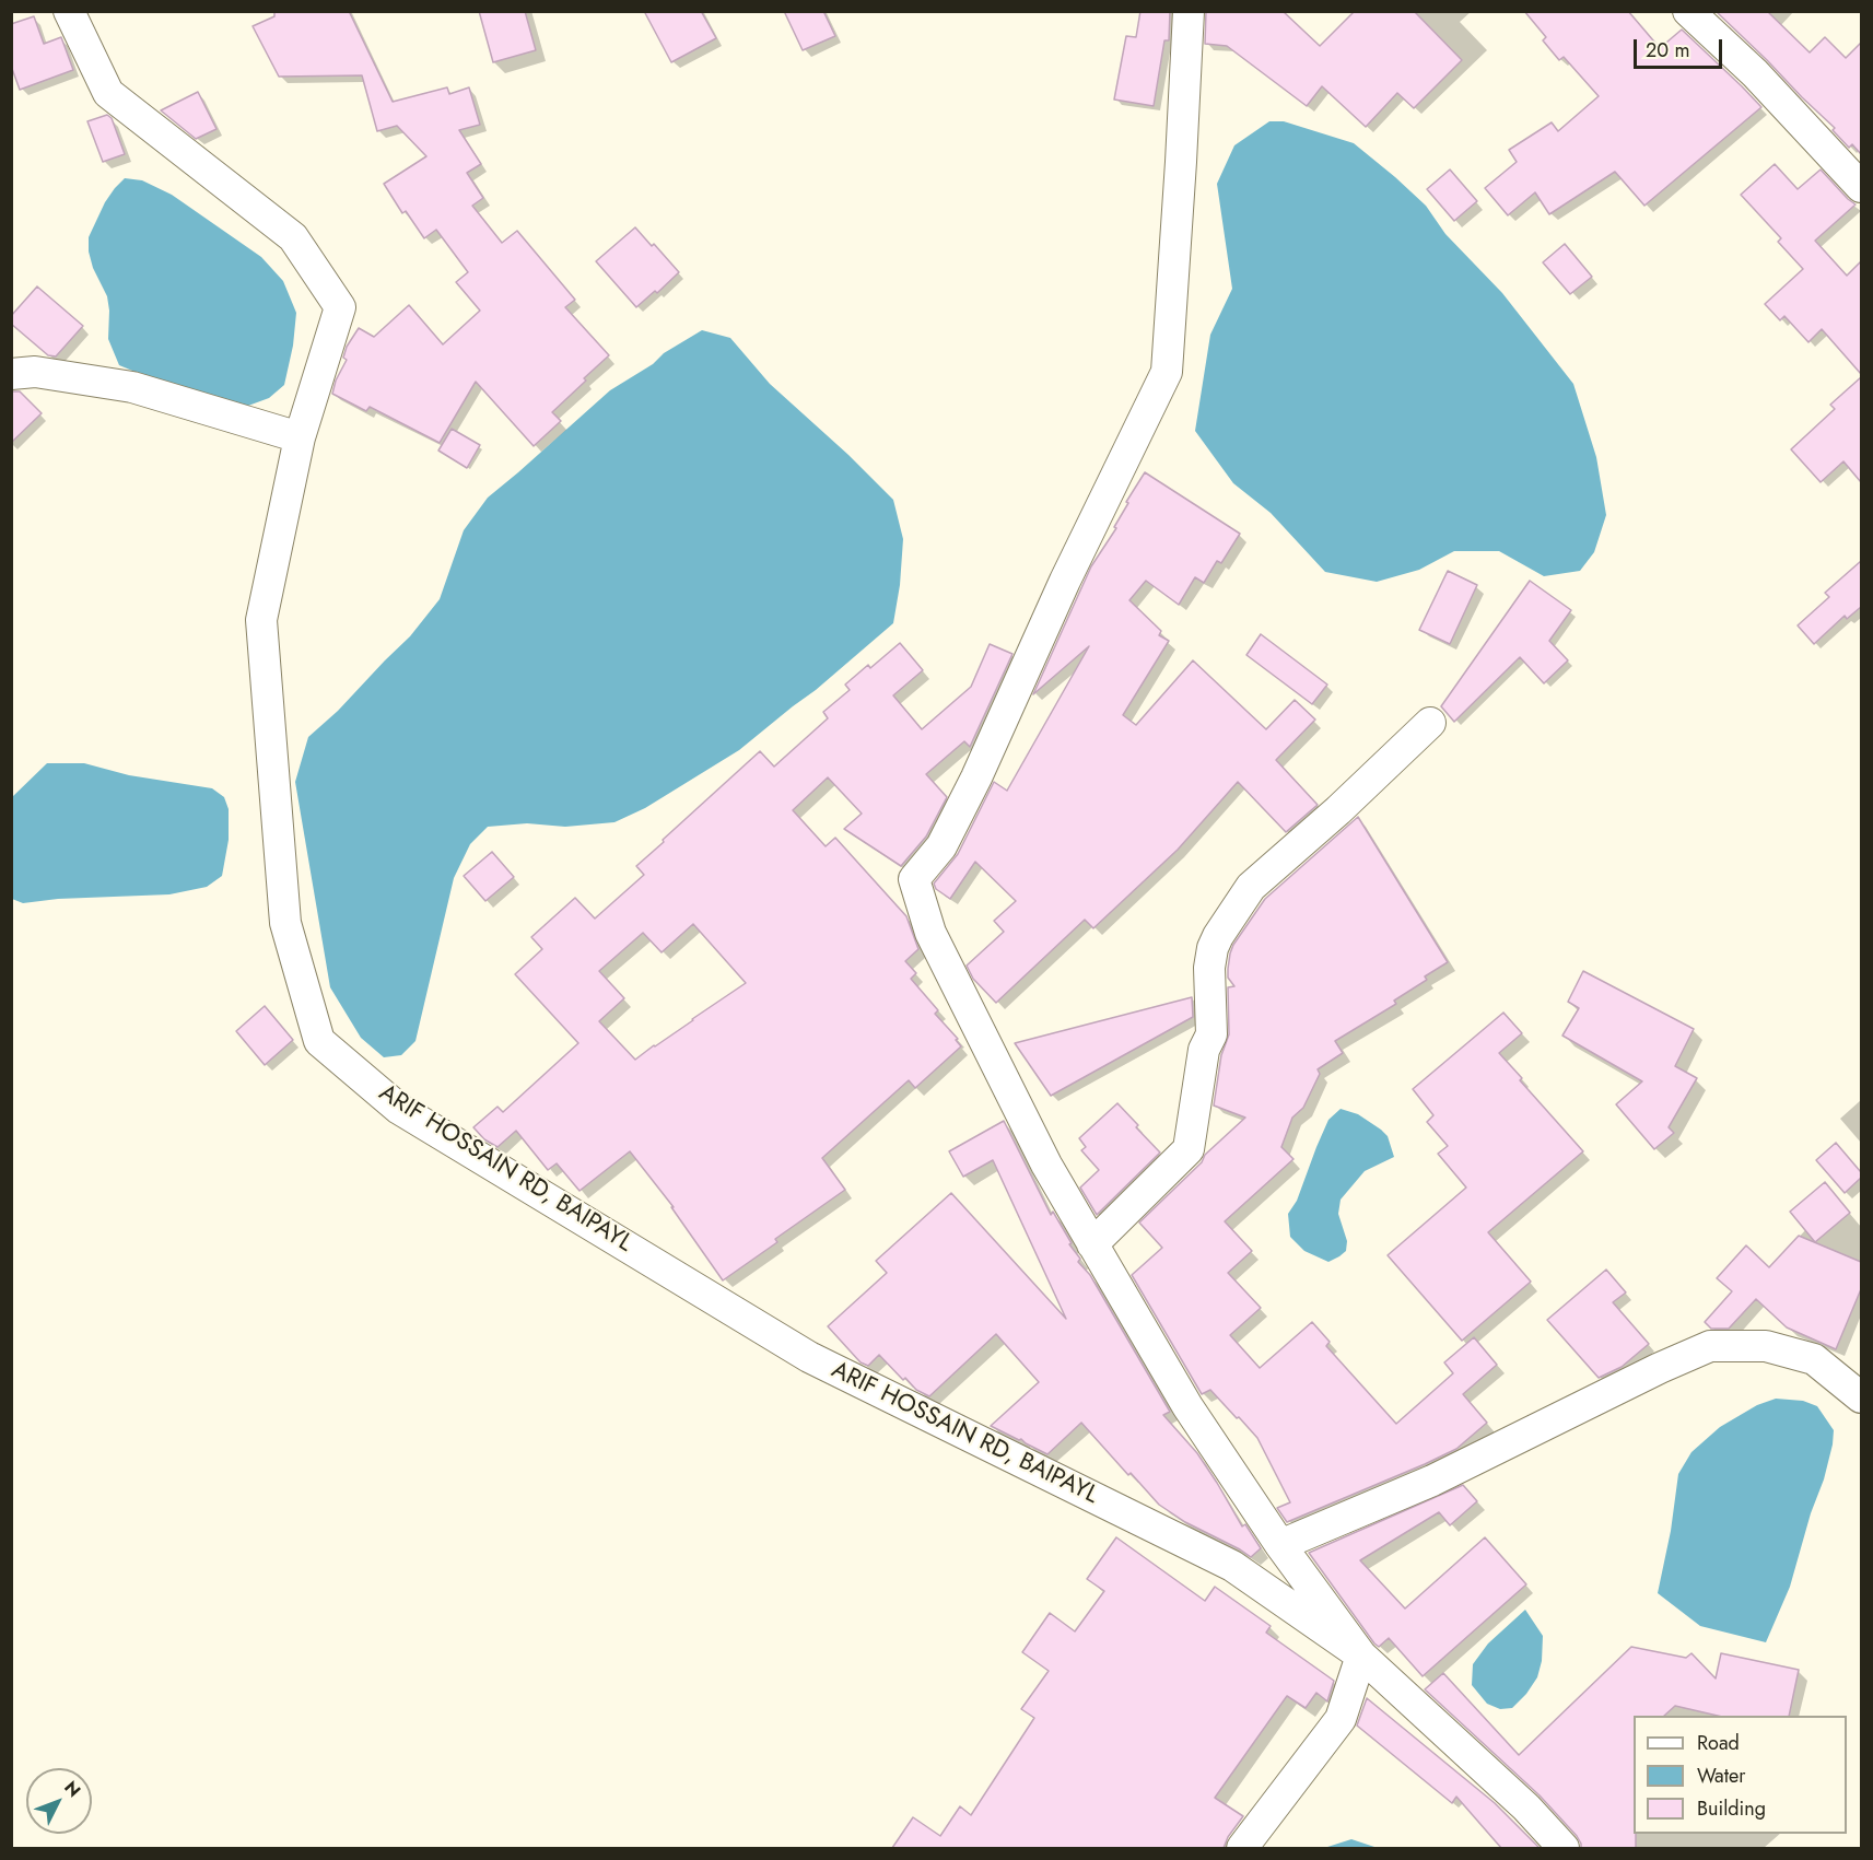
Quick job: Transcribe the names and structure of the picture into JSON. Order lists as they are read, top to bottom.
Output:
{
  "streets": {
    "street": ["ARIF HOSSAIN RD, BAIPAYL"]
  },
  "legend": ["Road", "Water", "Building"],
  "scale_bar": "20 m",
  "north": "top right"
}
